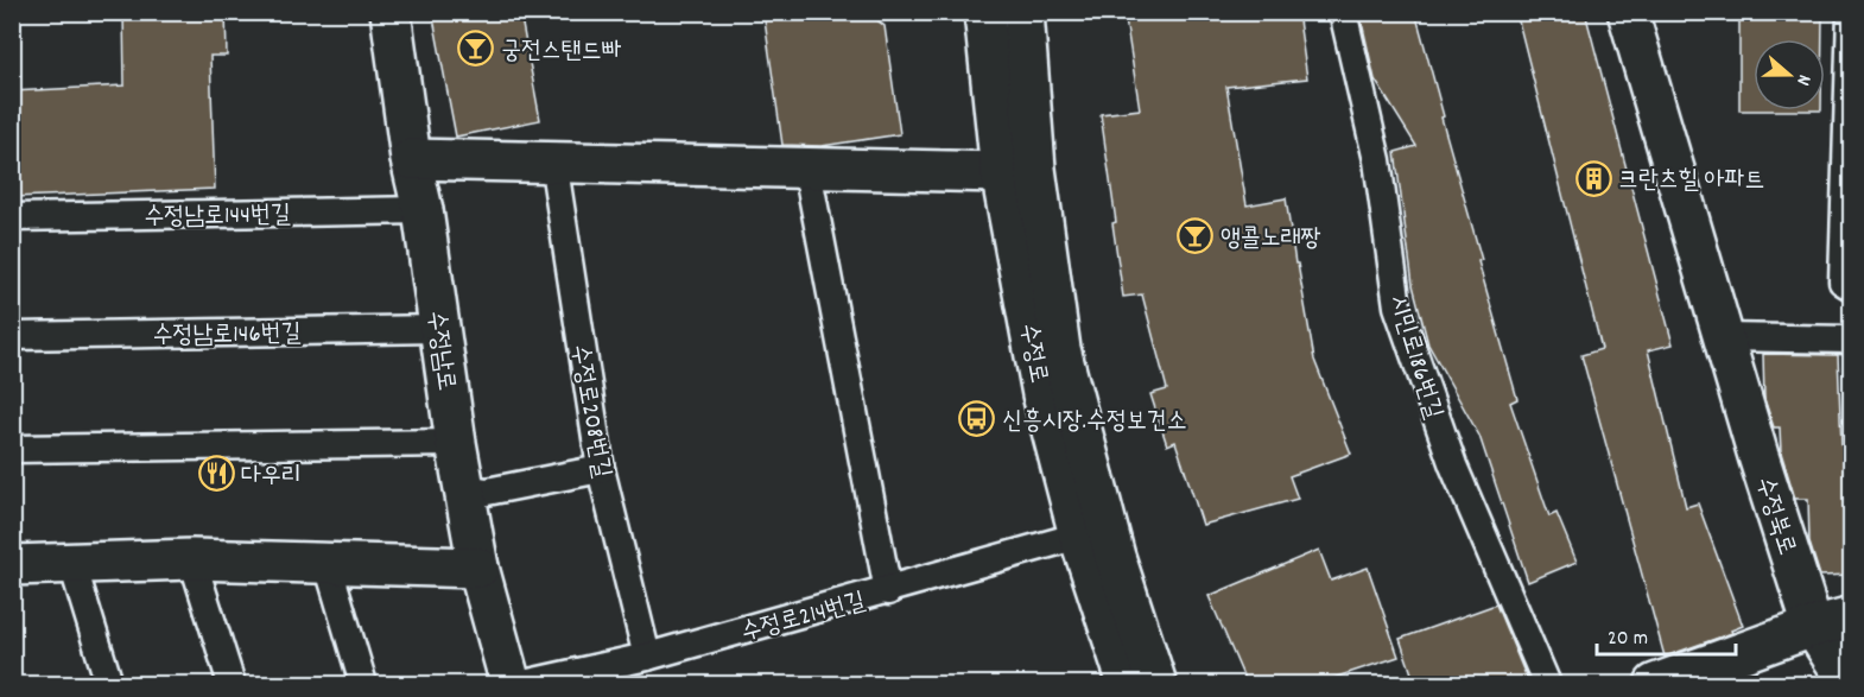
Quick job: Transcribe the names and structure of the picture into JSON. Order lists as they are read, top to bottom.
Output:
{
  "streets": {
    "street": ["수정남로", "수정로", "수정북로"],
    "lane": [
      "수정남로144번길",
      "수정남로146번길",
      "시민로186번길",
      "수정로208번길",
      "수정로214번길"
    ]
  },
  "crossings": [
    ["수정남로144번길", "수정남로"],
    ["수정남로146번길", "수정남로"],
    ["수정로", "수정로214번길"],
    ["수정로208번길", "수정로214번길"]
  ],
  "places": {
    "bar": ["궁전스탠드빠", "앵콜노래짱"],
    "building": ["크란츠힐 아파트"],
    "bus stop": ["신흥시장.수정보건소"],
    "restaurant": ["다우리"]
  },
  "scale_bar": "20 m",
  "north": "right"
}
